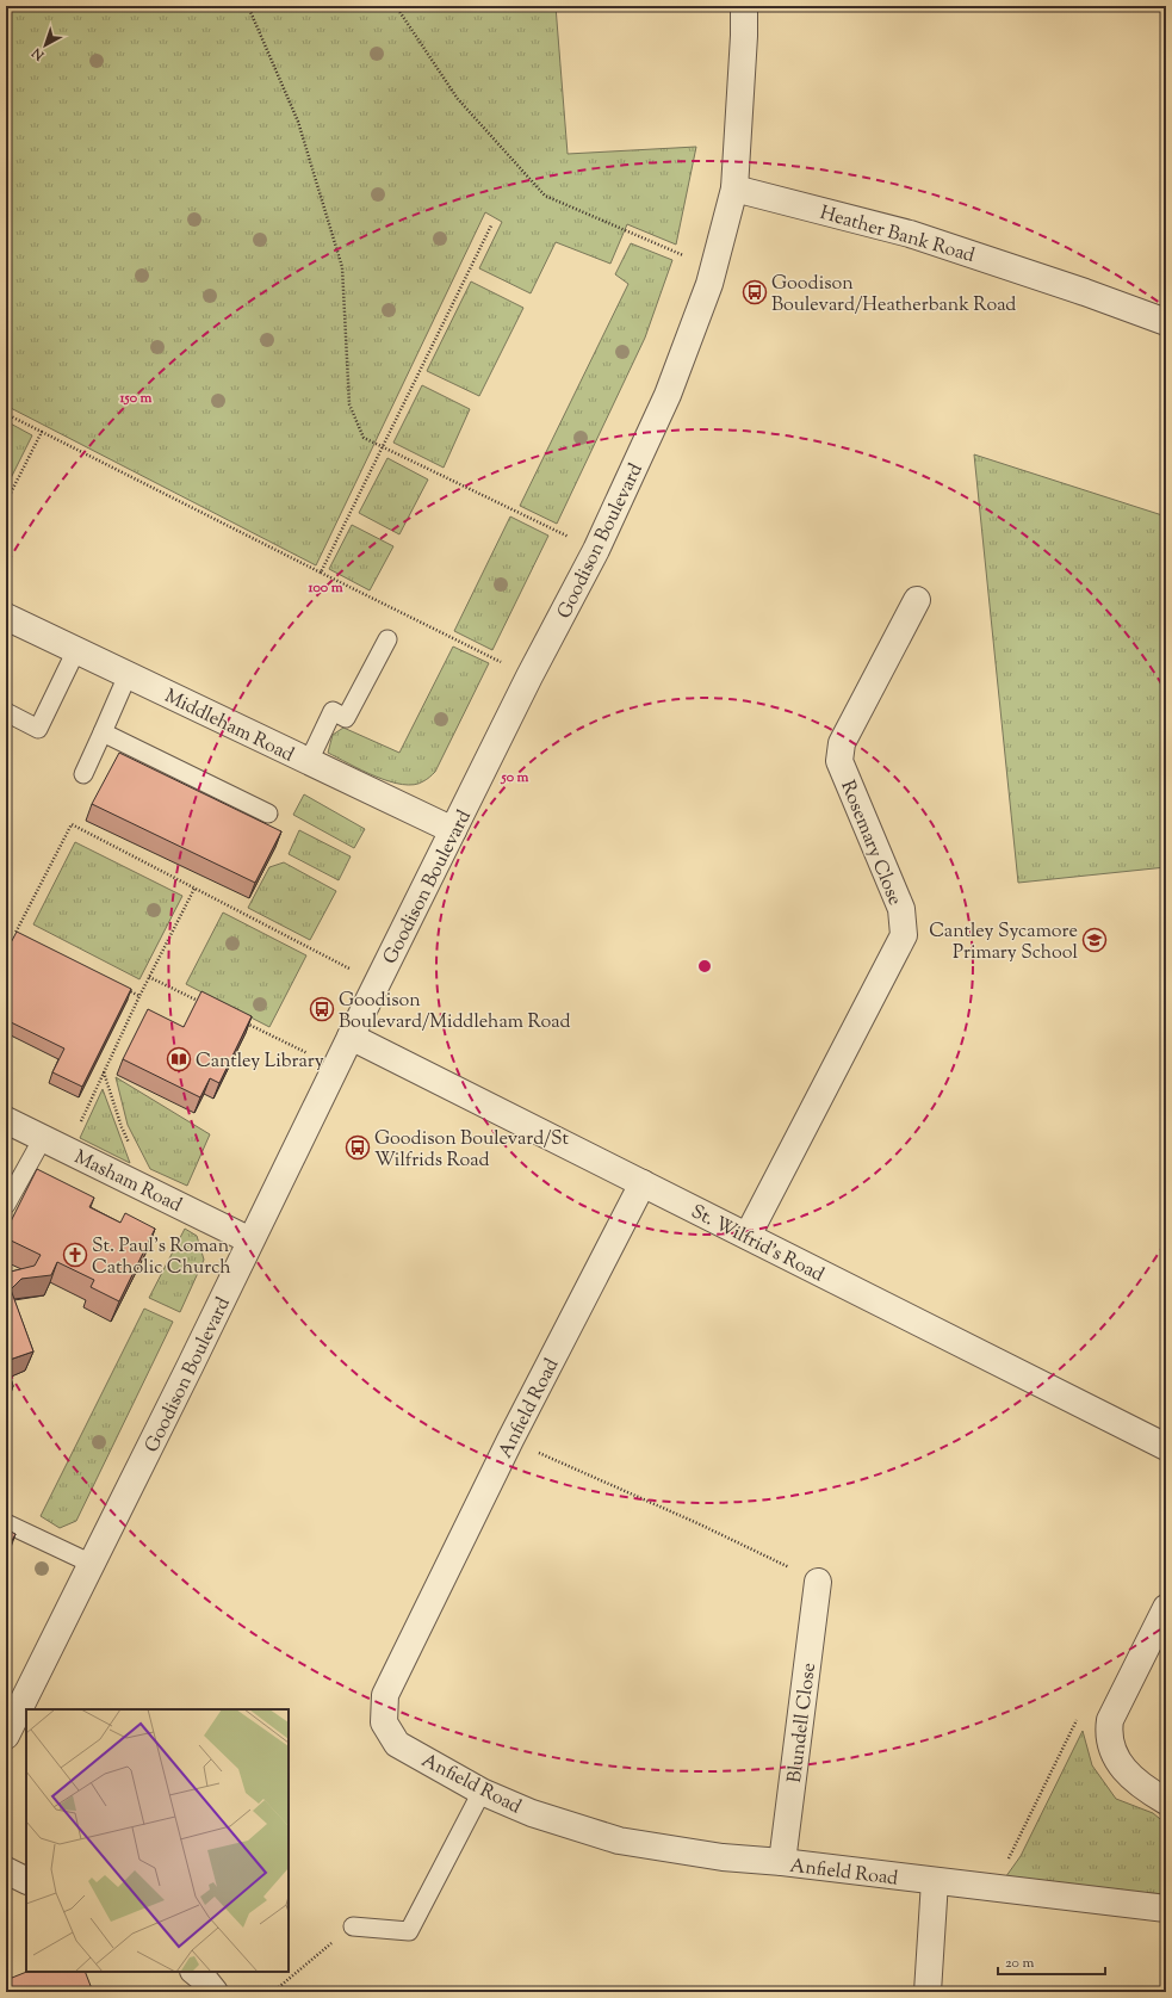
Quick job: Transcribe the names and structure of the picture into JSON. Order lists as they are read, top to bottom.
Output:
{
  "streets": {
    "street": [
      "Heather Bank Road",
      "Goodison Boulevard",
      "Middleham Road",
      "Rosemary Close",
      "Masham Road",
      "St. Wilfrid's Road",
      "Anfield Road",
      "Blundell Close"
    ]
  },
  "crossings": [
    ["Heather Bank Road", "Goodison Boulevard"],
    ["Goodison Boulevard", "Middleham Road"],
    ["Goodison Boulevard", "Masham Road"],
    ["Goodison Boulevard", "St. Wilfrid's Road"],
    ["Rosemary Close", "St. Wilfrid's Road"],
    ["St. Wilfrid's Road", "Anfield Road"],
    ["Anfield Road", "Blundell Close"]
  ],
  "places": {
    "bus stop": ["Goodison Boulevard/Heatherbank Road", "Goodison Boulevard/Middleham Road", "Goodison Boulevard/St Wilfrids Road"],
    "school or university": ["Cantley Sycamore Primary School"],
    "library": ["Cantley Library"],
    "church": ["St. Paul's Roman Catholic Church"]
  },
  "scale_bar": "20 m",
  "north": "bottom left",
  "rings": ["150 m", "100 m", "50 m"]
}
